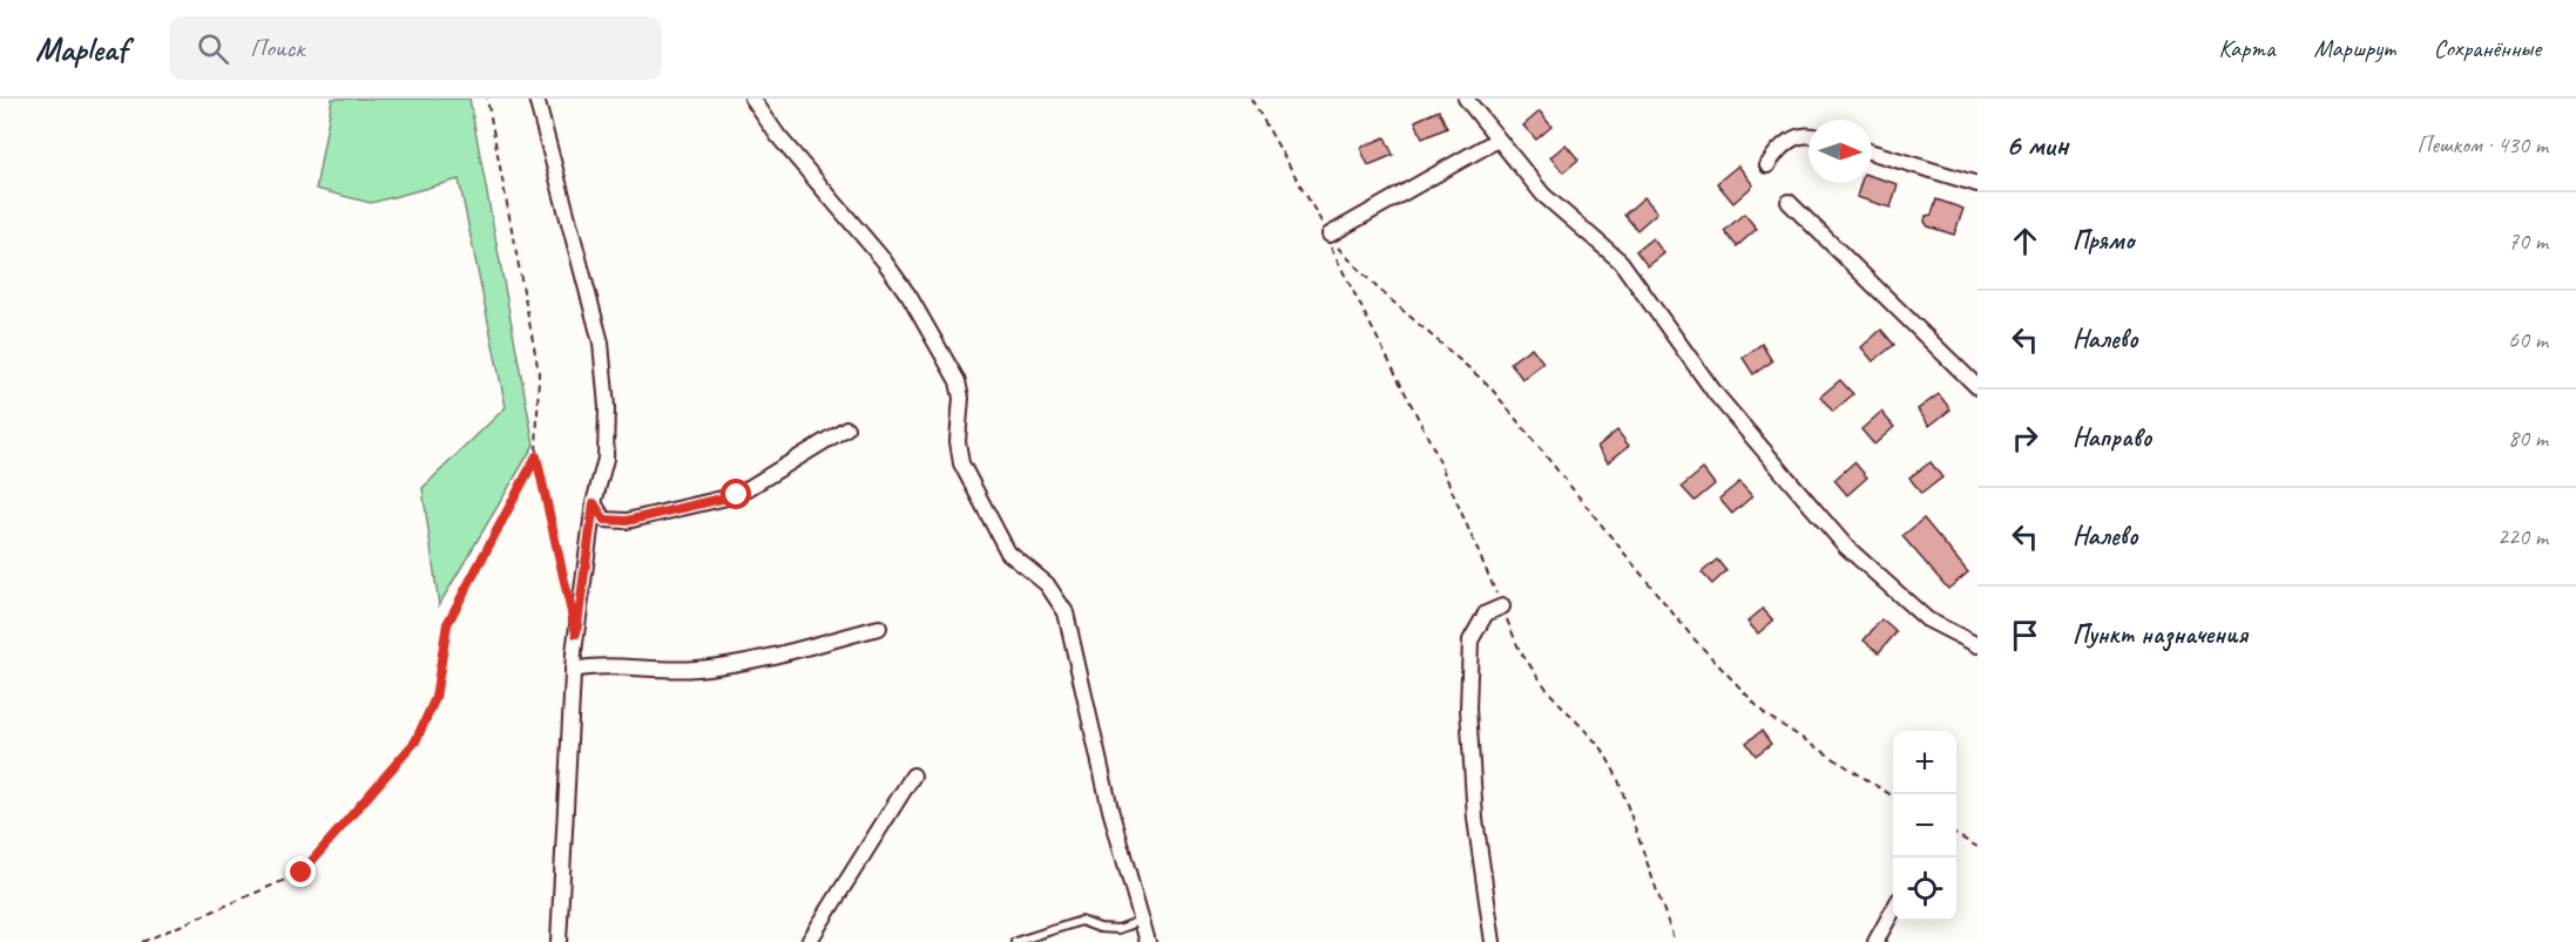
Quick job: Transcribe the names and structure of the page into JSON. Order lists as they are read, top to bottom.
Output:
{
  "north": "right",
  "page": {
    "header": "Mapleaf",
    "search": "Поиск",
    "nav": ["Карта", "Маршрут", "Сохранённые"],
    "heading": ["6 мин", "Пешком · 430 m"],
    "list": [
      ["Прямо", "70 m"],
      ["Налево", "60 m"],
      ["Направо", "80 m"],
      ["Налево", "220 m"],
      "Пункт назначения"
    ],
    "map_buttons": ["+", "−"]
  }
}
